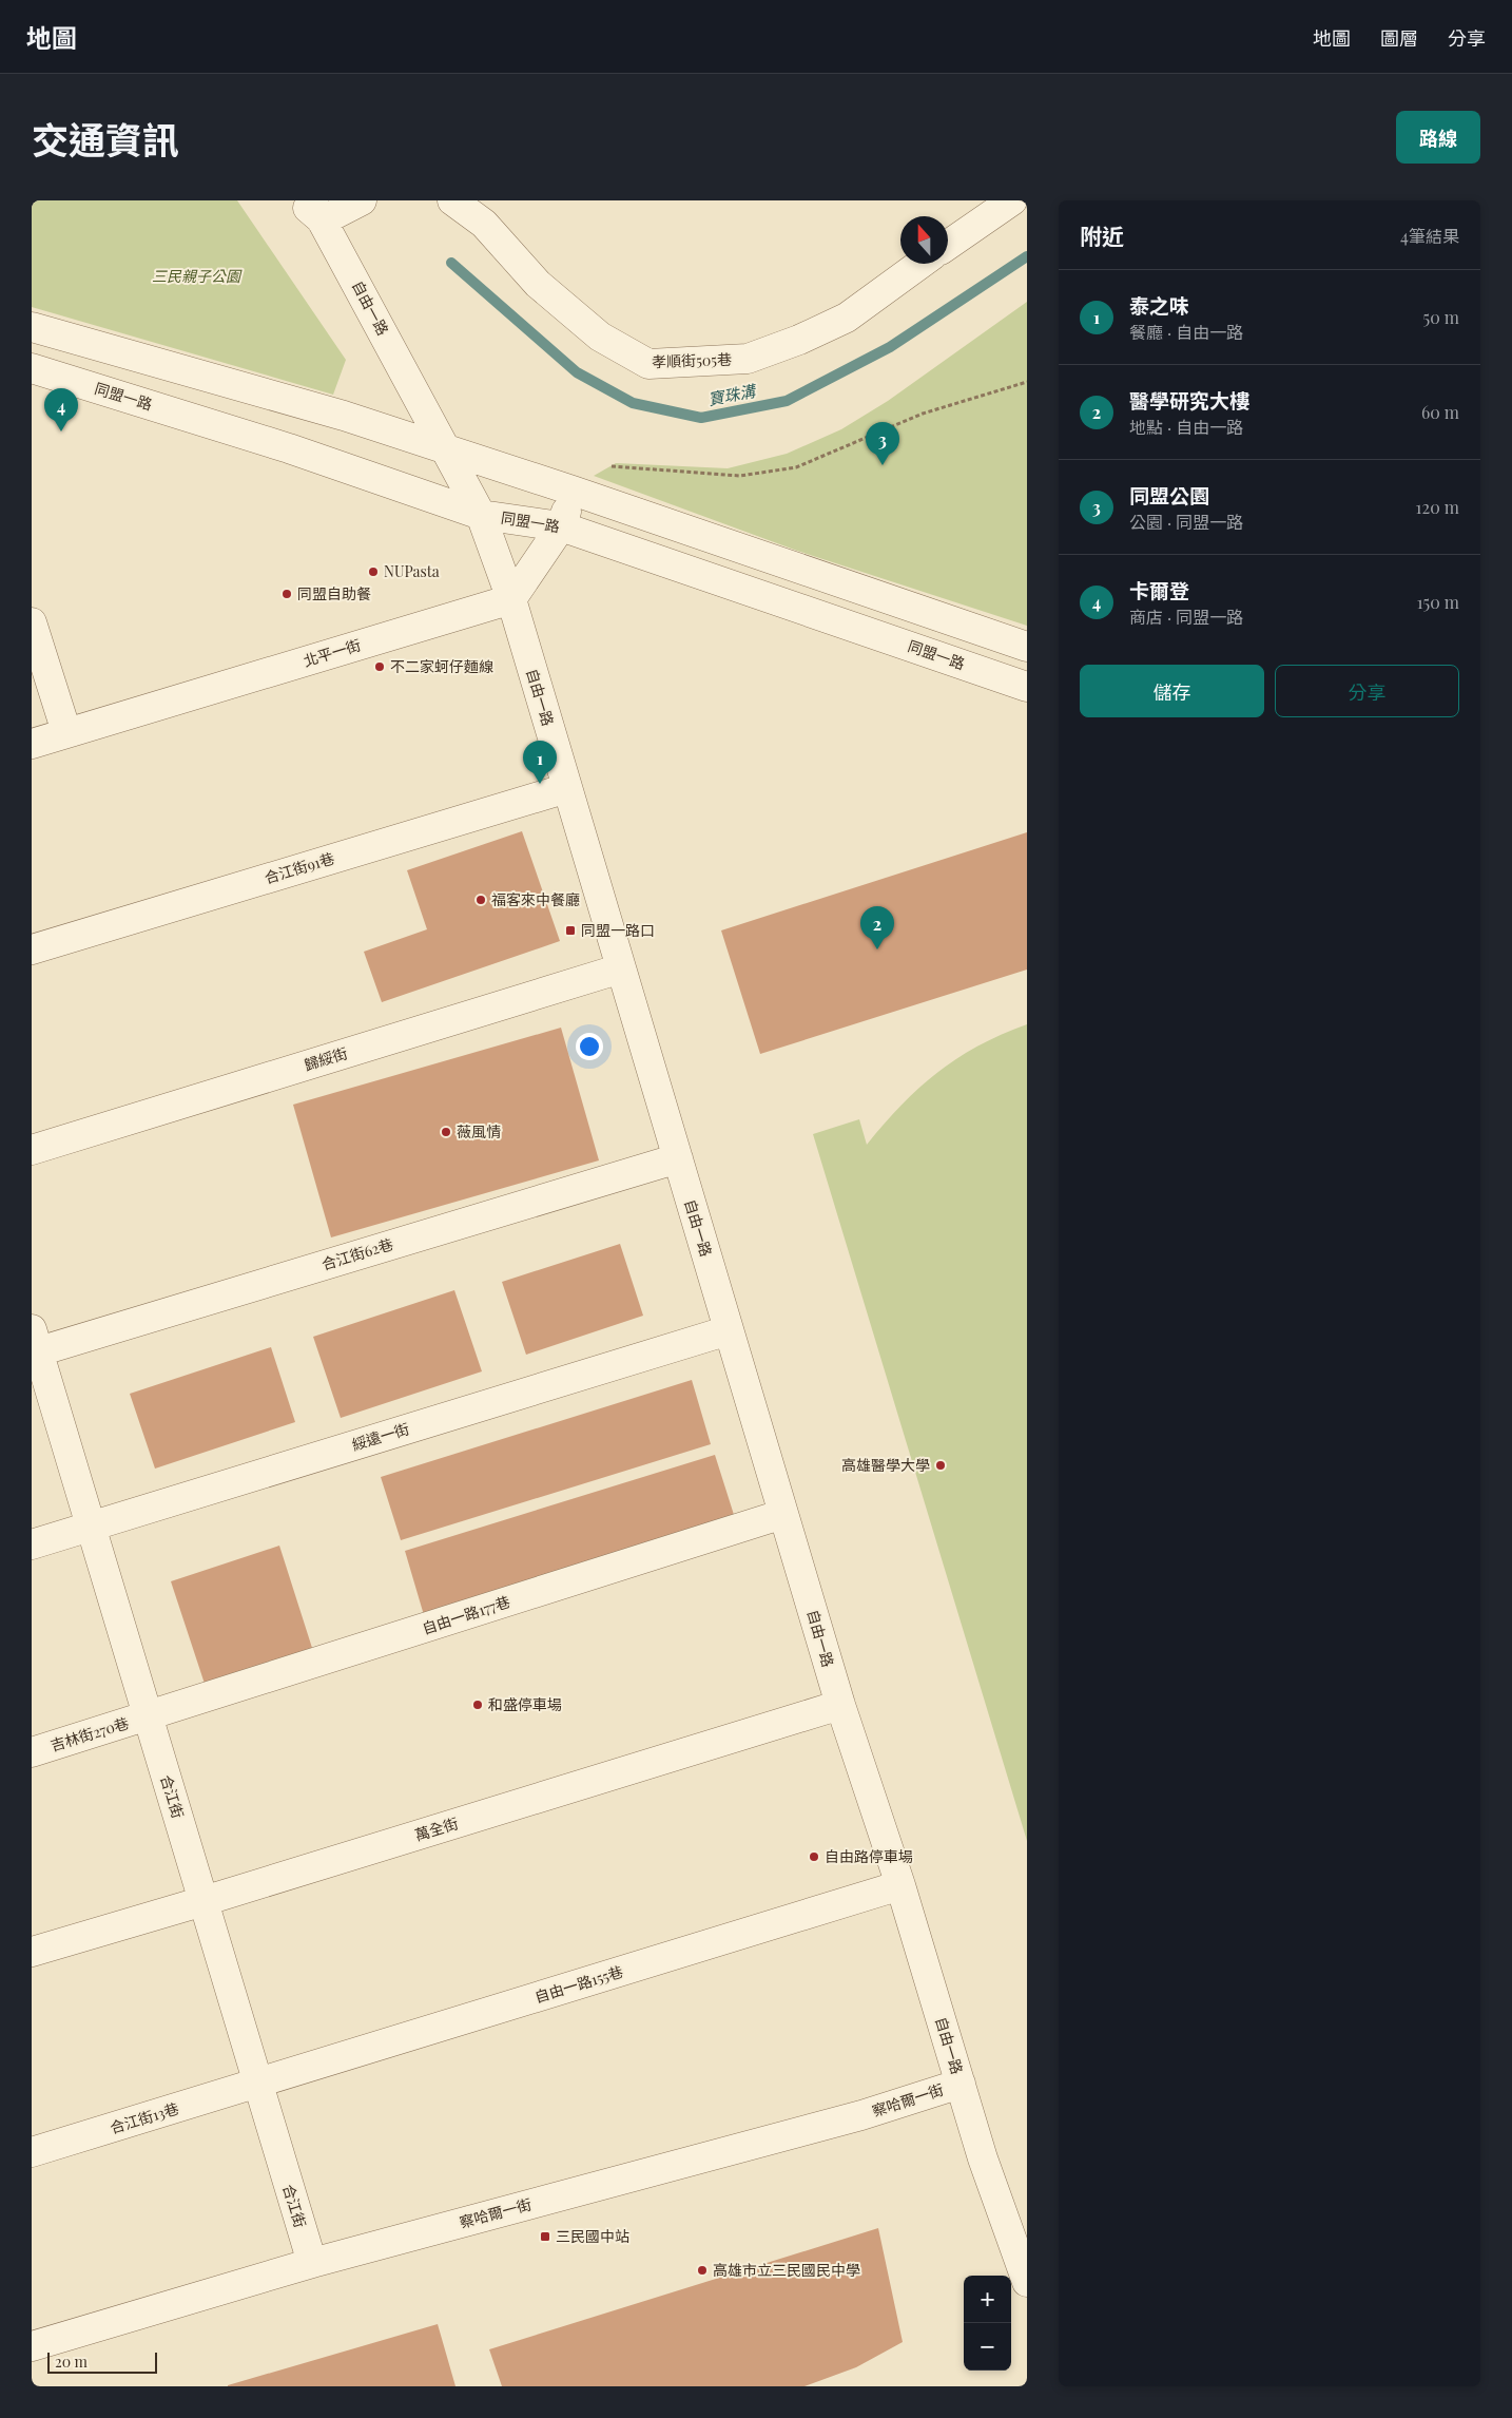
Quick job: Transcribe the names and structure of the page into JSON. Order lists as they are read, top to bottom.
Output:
{
  "streets": {
    "street": [
      "自由一路",
      "孝順街505巷",
      "同盟一路",
      "北平一街",
      "合江街91巷",
      "歸綏街",
      "合江街62巷",
      "綏遠一街",
      "自由一路177巷",
      "吉林街270巷",
      "合江街",
      "萬全街",
      "自由一路155巷",
      "察哈爾一街",
      "合江街13巷"
    ]
  },
  "crossings": [
    ["自由一路", "同盟一路"],
    ["自由一路", "北平一街"],
    ["自由一路", "合江街91巷"],
    ["自由一路", "歸綏街"],
    ["自由一路", "合江街62巷"],
    ["自由一路", "綏遠一街"],
    ["自由一路", "自由一路177巷"],
    ["自由一路", "萬全街"],
    ["自由一路", "自由一路155巷"],
    ["自由一路", "察哈爾一街"],
    ["合江街62巷", "合江街"],
    ["綏遠一街", "合江街"],
    ["自由一路177巷", "吉林街270巷"],
    ["自由一路177巷", "合江街"],
    ["吉林街270巷", "合江街"],
    ["合江街", "萬全街"],
    ["合江街", "自由一路155巷"],
    ["合江街", "察哈爾一街"],
    ["合江街", "合江街13巷"],
    ["自由一路155巷", "合江街13巷"]
  ],
  "water": ["寶珠溝"],
  "parks": ["三民親子公園"],
  "places": {
    "other": [
      "NUPasta",
      "同盟自助餐",
      "不二家蚵仔麵線",
      "福客來中餐廳",
      "薇風情",
      "高雄醫學大學",
      "和盛停車場",
      "自由路停車場",
      "高雄市立三民國民中學"
    ],
    "transit": ["同盟一路口", "三民國中站"]
  },
  "scale_bar": "20 m",
  "north": "top",
  "page": {
    "header": "地圖",
    "nav": ["地圖", "圖層", "分享"],
    "title": "交通資訊",
    "buttons": [
      "路線",
      ["儲存", "分享"]
    ],
    "heading": ["附近", "4筆結果"],
    "list": [
      {
        "mark": "1",
        "name": "泰之味",
        "note": "餐廳 · 自由一路",
        "value": "50 m"
      },
      {
        "mark": "2",
        "name": "醫學研究大樓",
        "note": "地點 · 自由一路",
        "value": "60 m"
      },
      {
        "mark": "3",
        "name": "同盟公園",
        "note": "公園 · 同盟一路",
        "value": "120 m"
      },
      {
        "mark": "4",
        "name": "卡爾登",
        "note": "商店 · 同盟一路",
        "value": "150 m"
      }
    ],
    "pins": [
      "4",
      "3",
      "1",
      "2"
    ],
    "map_buttons": ["+", "−"],
    "scale": "20 m"
  }
}
